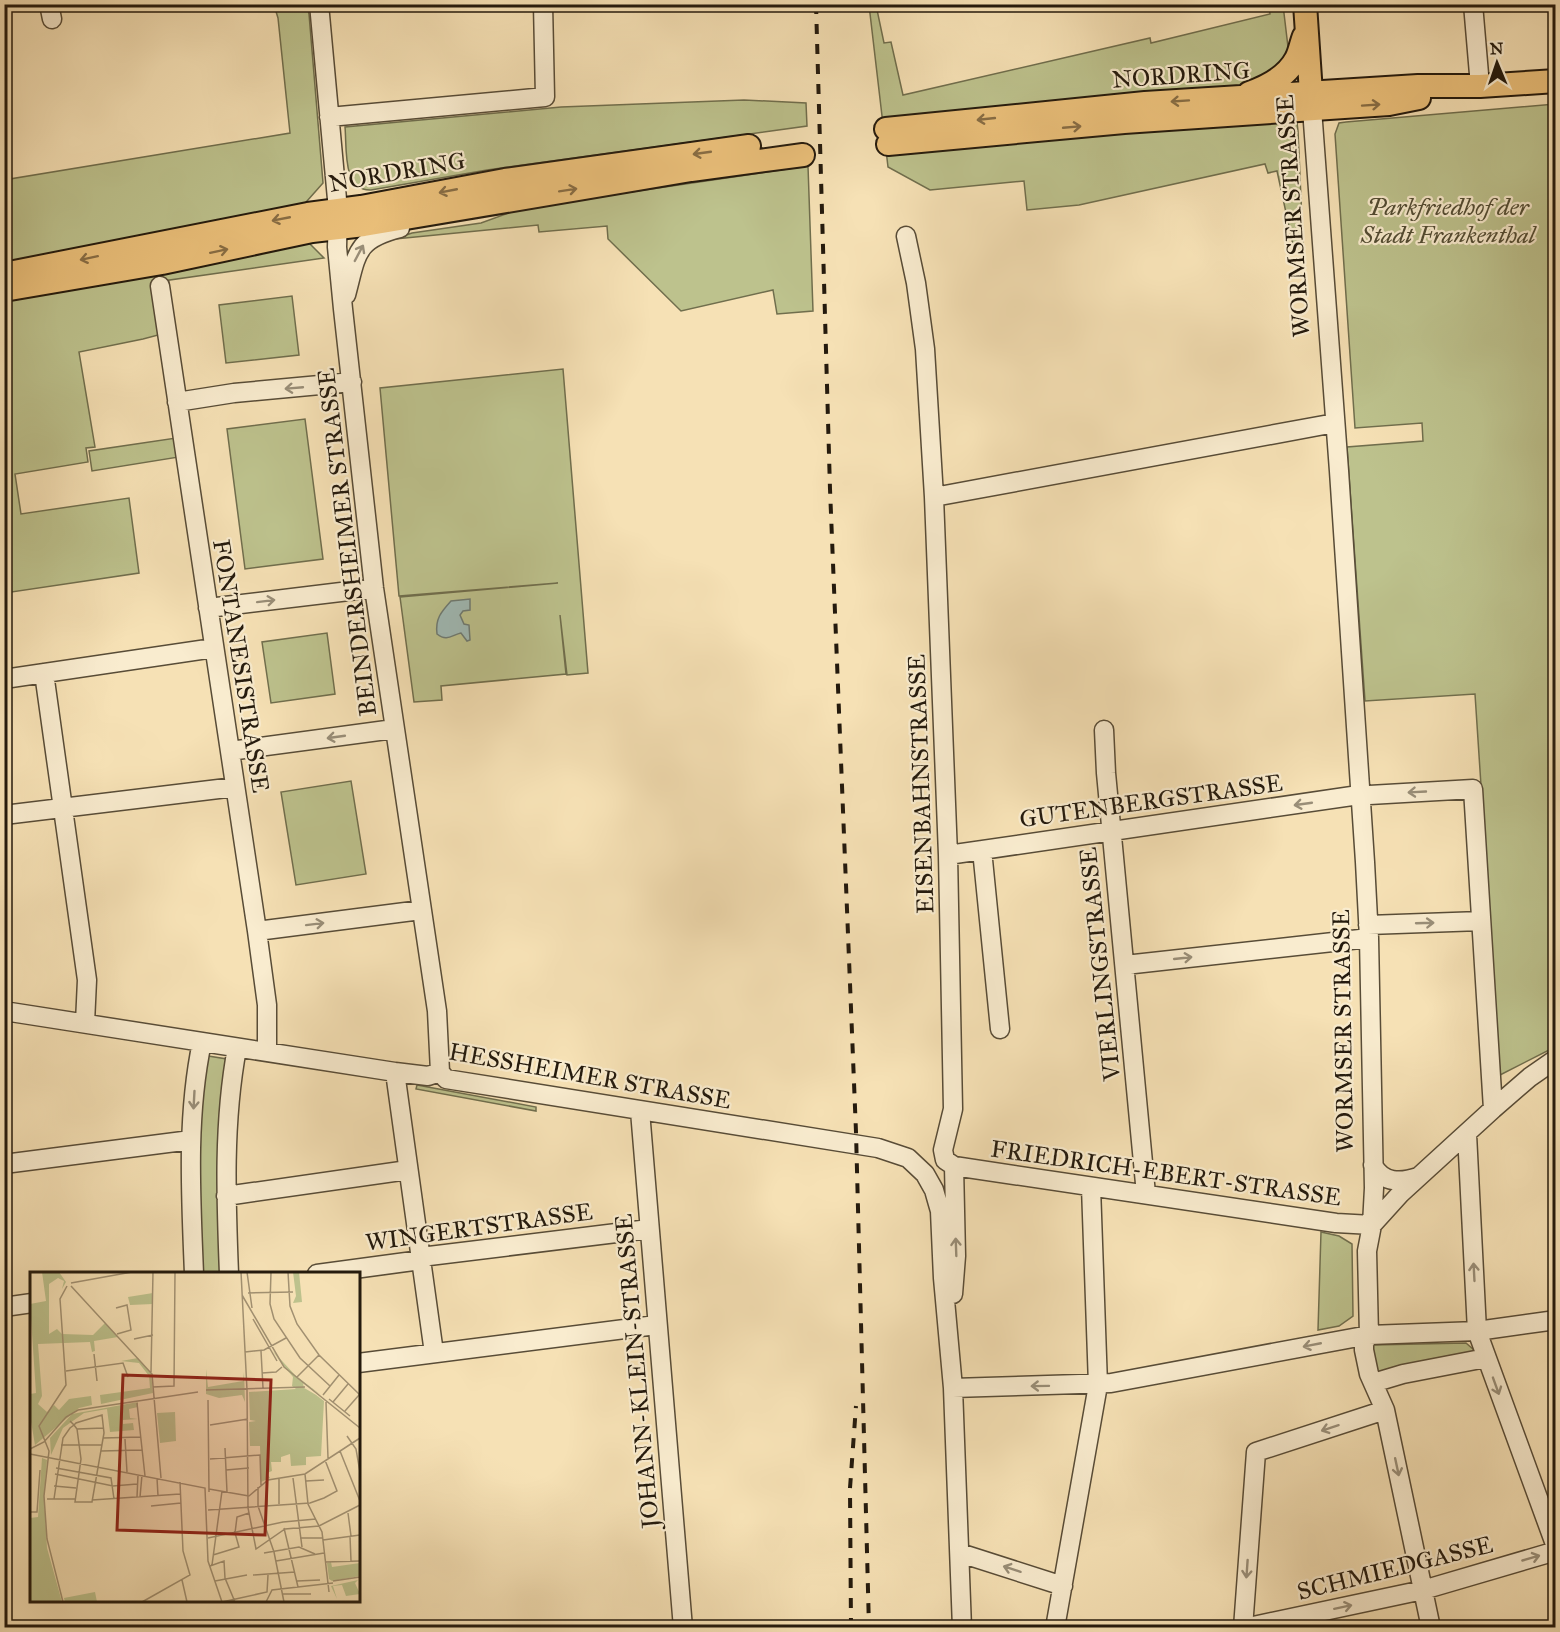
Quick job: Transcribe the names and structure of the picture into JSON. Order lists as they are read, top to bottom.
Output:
{
  "streets": {
    "main road": ["NORDRING", "WORMSER STRASSE"],
    "street": [
      "BEINDERSHEIMER STRASSE",
      "FONTANESISTRASSE",
      "EISENBAHNSTRASSE",
      "GUTENBERGSTRASSE",
      "VIERLINGSTRASSE",
      "HESSHEIMER STRASSE",
      "FRIEDRICH-EBERT-STRASSE",
      "WINGERTSTRASSE",
      "JOHANN-KLEIN-STRASSE",
      "SCHMIEDGASSE"
    ]
  },
  "crossings": [
    ["NORDRING", "WORMSER STRASSE"],
    ["NORDRING", "BEINDERSHEIMER STRASSE"],
    ["WORMSER STRASSE", "GUTENBERGSTRASSE"],
    ["WORMSER STRASSE", "FRIEDRICH-EBERT-STRASSE"],
    ["WORMSER STRASSE", "SCHMIEDGASSE"],
    ["BEINDERSHEIMER STRASSE", "HESSHEIMER STRASSE"],
    ["FONTANESISTRASSE", "HESSHEIMER STRASSE"],
    ["EISENBAHNSTRASSE", "GUTENBERGSTRASSE"],
    ["EISENBAHNSTRASSE", "HESSHEIMER STRASSE"],
    ["EISENBAHNSTRASSE", "FRIEDRICH-EBERT-STRASSE"],
    ["GUTENBERGSTRASSE", "VIERLINGSTRASSE"],
    ["VIERLINGSTRASSE", "FRIEDRICH-EBERT-STRASSE"],
    ["HESSHEIMER STRASSE", "JOHANN-KLEIN-STRASSE"],
    ["WINGERTSTRASSE", "JOHANN-KLEIN-STRASSE"]
  ],
  "one_way": ["SCHMIEDGASSE"],
  "parks": ["Parkfriedhof der Stadt Frankenthal"],
  "north": "top"
}
